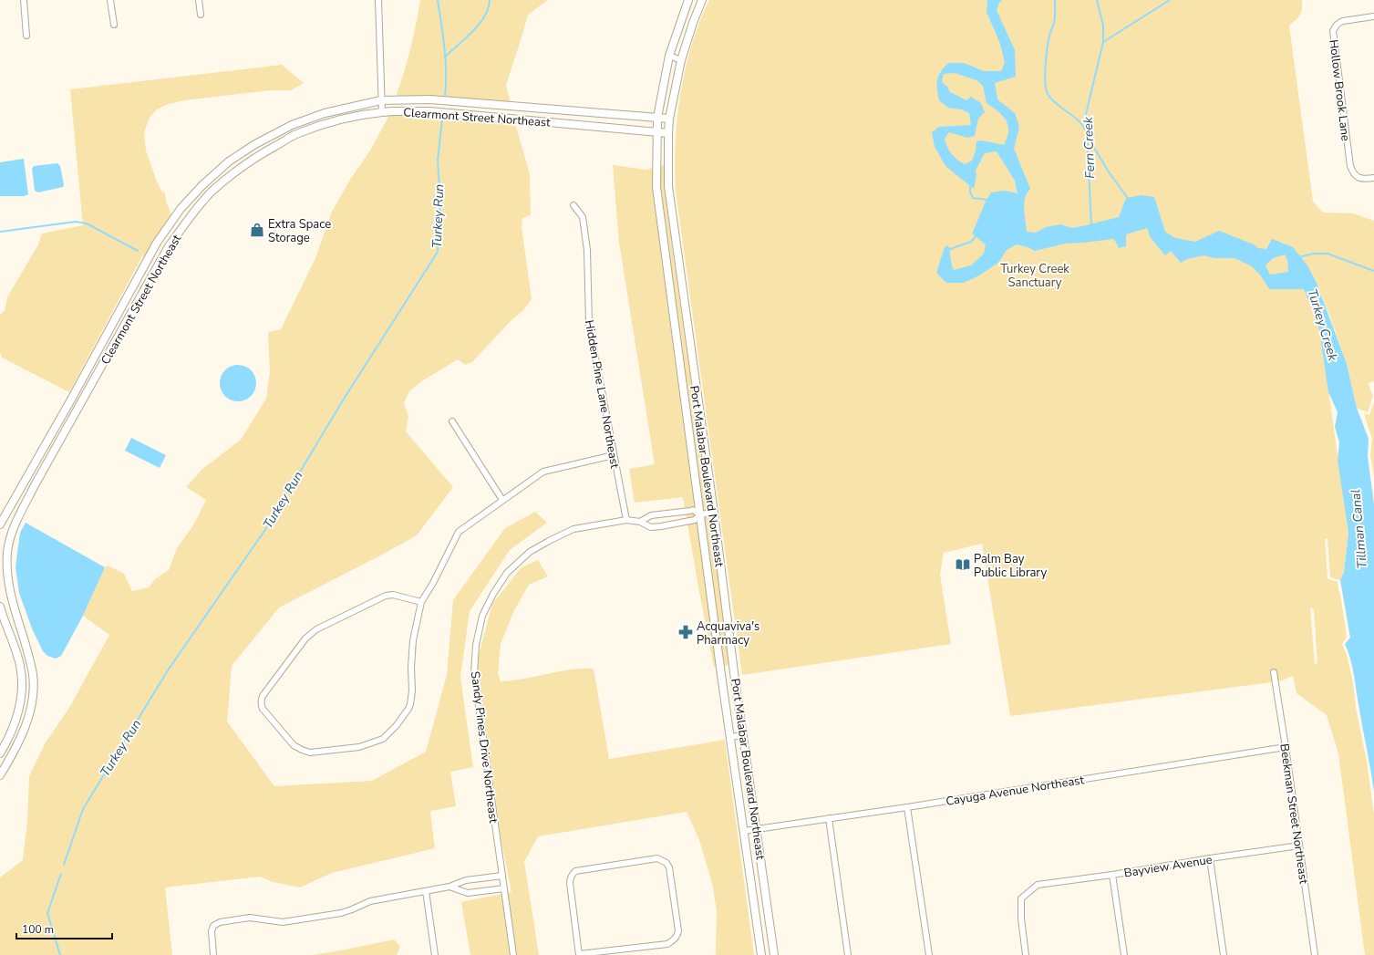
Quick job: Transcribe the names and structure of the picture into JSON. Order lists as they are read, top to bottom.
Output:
{
  "streets": {
    "street": [
      "Hollow Brook Lane",
      "Clearmont Street Northeast",
      "Hidden Pine Lane Northeast",
      "Port Malabar Boulevard Northeast",
      "Sandy Pines Drive Northeast",
      "Cayuga Avenue Northeast",
      "Beekman Street Northeast",
      "Bayview Avenue"
    ]
  },
  "crossings": [
    ["Clearmont Street Northeast", "Port Malabar Boulevard Northeast"],
    ["Hidden Pine Lane Northeast", "Sandy Pines Drive Northeast"],
    ["Port Malabar Boulevard Northeast", "Sandy Pines Drive Northeast"],
    ["Port Malabar Boulevard Northeast", "Cayuga Avenue Northeast"],
    ["Cayuga Avenue Northeast", "Beekman Street Northeast"],
    ["Beekman Street Northeast", "Bayview Avenue"]
  ],
  "water": [
    "Fern Creek",
    "Turkey Run",
    "Turkey Creek",
    "Tillman Canal"
  ],
  "parks": ["Turkey Creek Sanctuary"],
  "places": {
    "shop": ["Extra Space Storage"],
    "library": ["Palm Bay Public Library"],
    "pharmacy": ["Acquaviva's Pharmacy"]
  },
  "scale_bar": "100 m"
}
